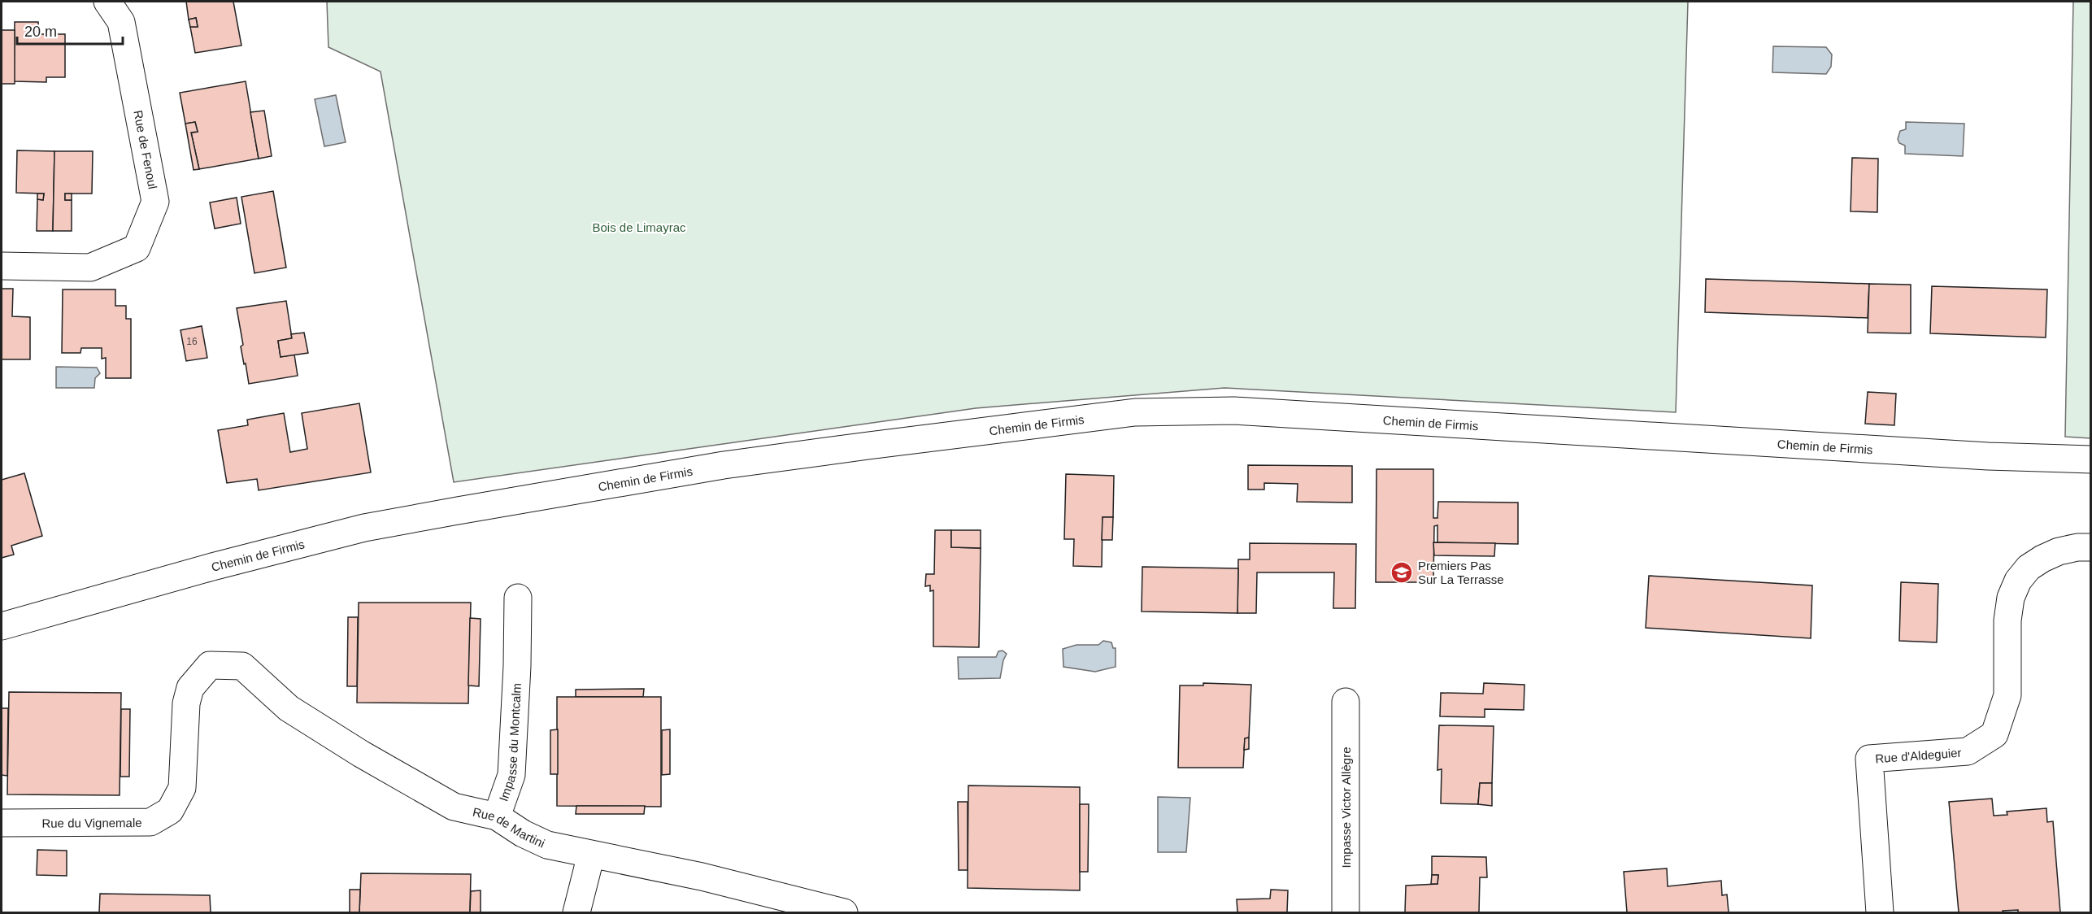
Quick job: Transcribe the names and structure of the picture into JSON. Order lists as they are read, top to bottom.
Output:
{
  "streets": {
    "street": [
      "Rue de Fenoul",
      "Chemin de Firmis",
      "Impasse du Montcalm",
      "Rue d'Aldeguier",
      "Impasse Victor Allègre",
      "Rue du Vignemale",
      "Rue de Martini"
    ]
  },
  "crossings": [
    ["Impasse du Montcalm", "Rue de Martini"],
    ["Rue du Vignemale", "Rue de Martini"]
  ],
  "parks": ["Bois de Limayrac"],
  "places": {
    "school or university": ["Premiers Pas Sur La Terrasse"]
  },
  "house_numbers": ["16"],
  "scale_bar": "20 m"
}
